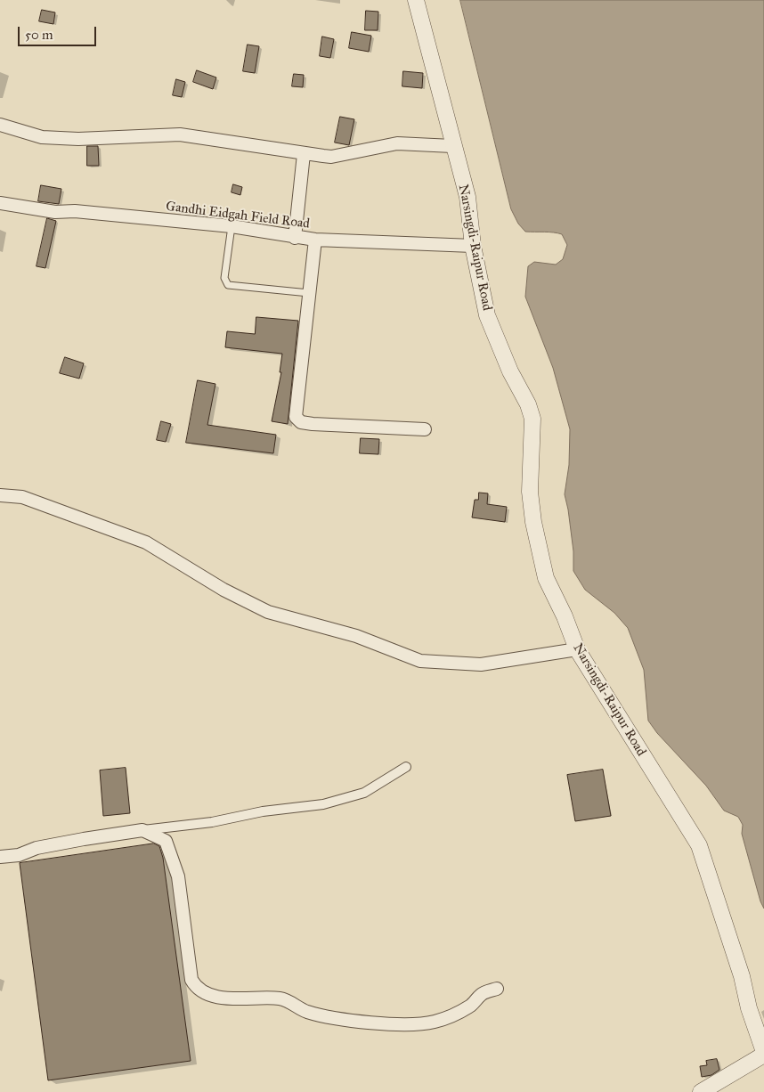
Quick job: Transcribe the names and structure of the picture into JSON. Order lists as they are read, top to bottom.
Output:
{
  "streets": {
    "street": ["Gandhi Eidgah Field Road", "Narsingdi-Raipur Road"]
  },
  "crossings": [
    ["Gandhi Eidgah Field Road", "Narsingdi-Raipur Road"]
  ],
  "scale_bar": "50 m"
}
